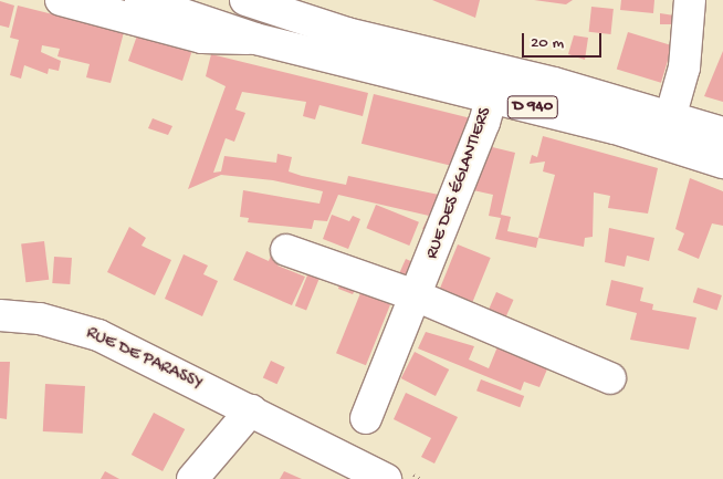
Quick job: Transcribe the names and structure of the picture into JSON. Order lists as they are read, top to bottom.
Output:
{
  "streets": {
    "street": ["D 940", "RUE DES ÉGLANTIERS", "RUE DE PARASSY"]
  },
  "crossings": [
    ["D 940", "RUE DES ÉGLANTIERS"]
  ],
  "scale_bar": "20 m"
}
